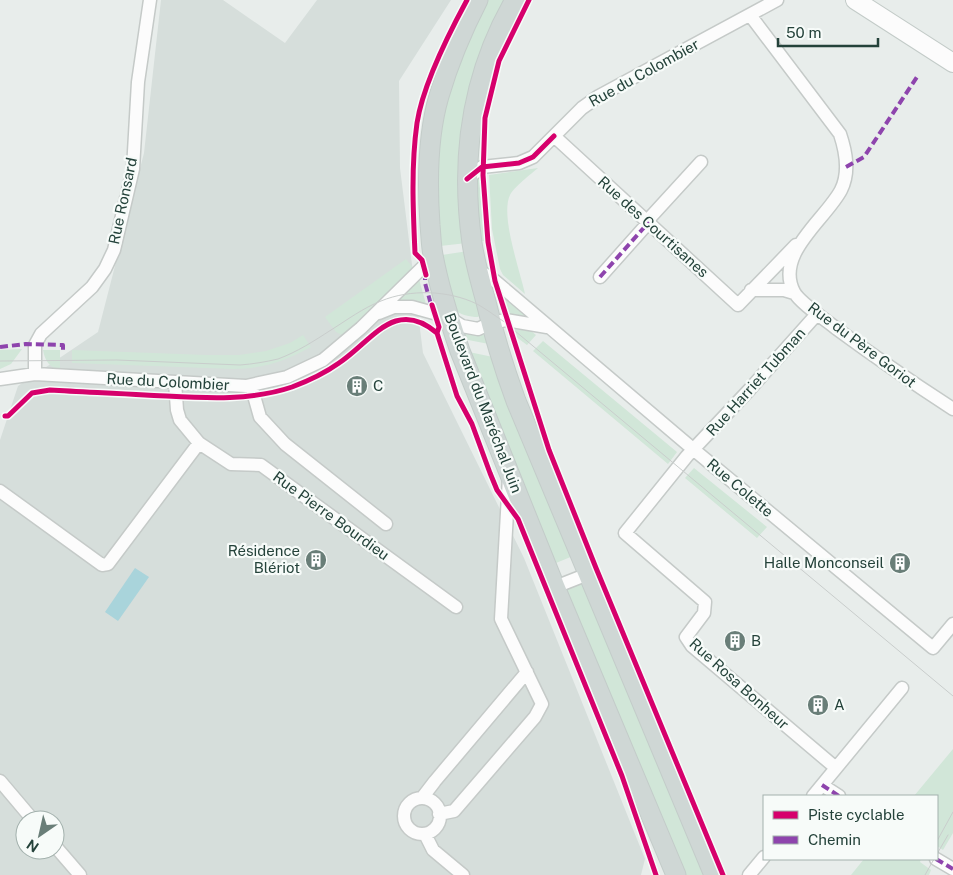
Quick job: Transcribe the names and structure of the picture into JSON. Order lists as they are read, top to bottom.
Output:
{
  "streets": {
    "main road": ["Boulevard du Maréchal Juin"],
    "street": [
      "Rue du Colombier",
      "Rue Ronsard",
      "Rue des Courtisanes",
      "Rue du Père Goriot",
      "Rue Harriet Tubman",
      "Rue Colette",
      "Rue Pierre Bourdieu",
      "Rue Rosa Bonheur"
    ]
  },
  "crossings": [
    ["Rue du Colombier", "Rue Ronsard"],
    ["Rue du Colombier", "Rue des Courtisanes"],
    ["Rue du Colombier", "Rue du Père Goriot"],
    ["Rue du Colombier", "Boulevard du Maréchal Juin"],
    ["Rue du Colombier", "Rue Pierre Bourdieu"],
    ["Rue des Courtisanes", "Rue du Père Goriot"],
    ["Rue du Père Goriot", "Rue Harriet Tubman"],
    ["Rue Harriet Tubman", "Rue Colette"],
    ["Rue Harriet Tubman", "Rue Rosa Bonheur"],
    ["Boulevard du Maréchal Juin", "Rue Colette"]
  ],
  "places": {
    "building": [
      "C",
      "Résidence Blériot",
      "Halle Monconseil",
      "B",
      "A"
    ]
  },
  "legend": ["Piste cyclable", "Chemin"],
  "scale_bar": "50 m",
  "north": "bottom left"
}
